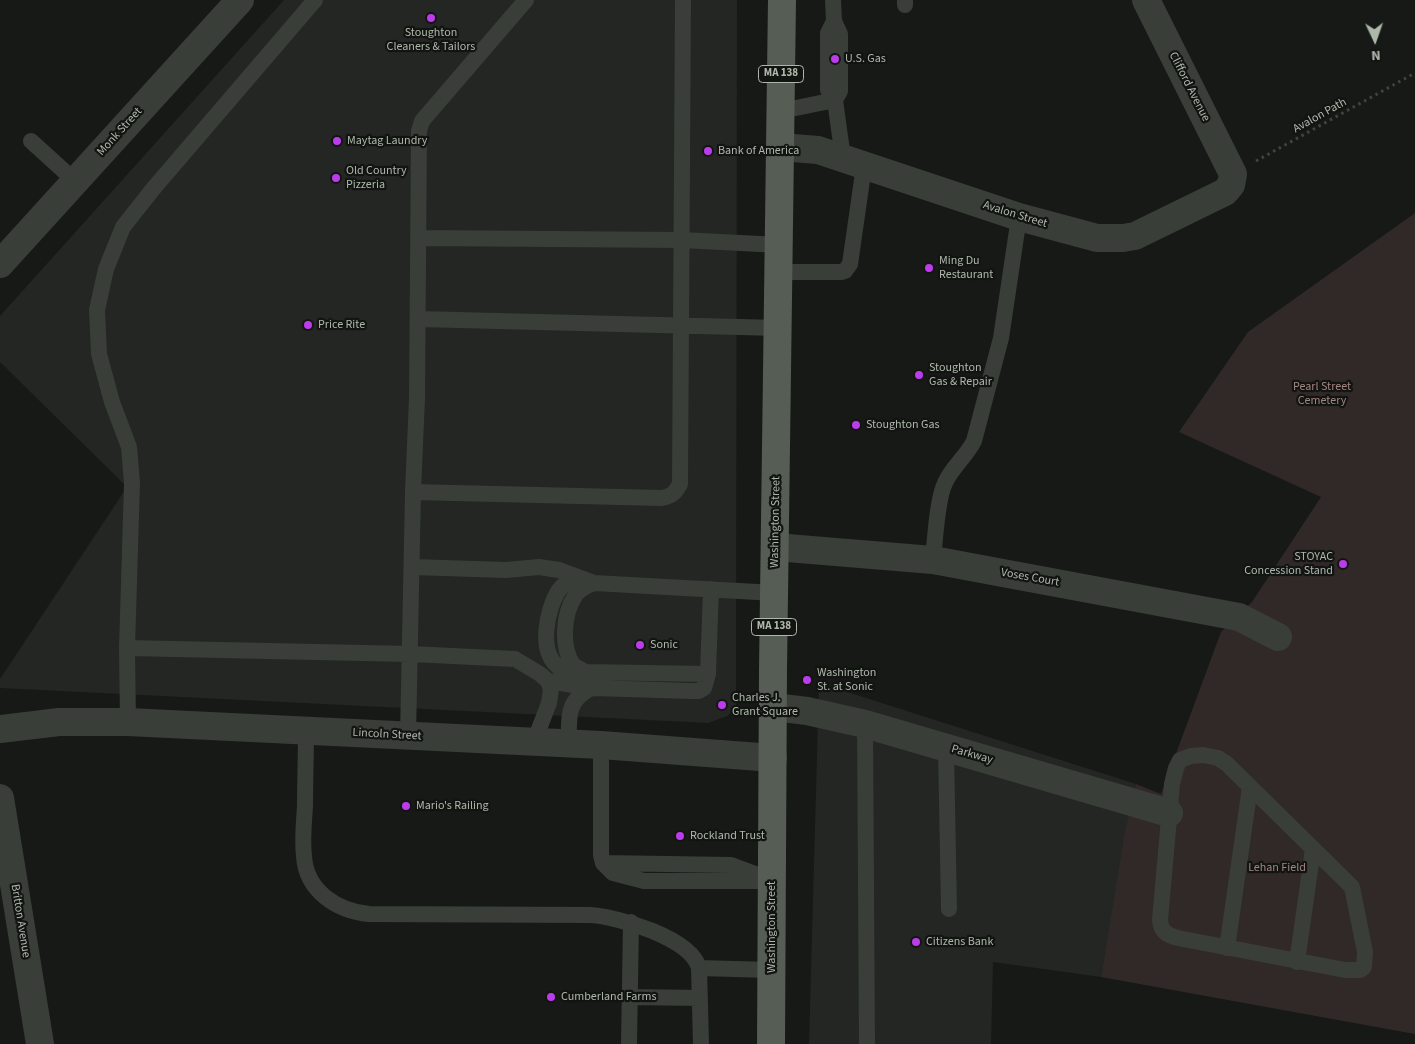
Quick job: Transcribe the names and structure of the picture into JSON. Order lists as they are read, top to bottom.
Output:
{
  "streets": {
    "main road": ["MA 138", "Washington Street"],
    "street": [
      "Clifford Avenue",
      "Monk Street",
      "Avalon Street",
      "Voses Court",
      "Lincoln Street",
      "Parkway",
      "Britton Avenue"
    ],
    "path": ["Avalon Path"]
  },
  "crossings": [
    ["Clifford Avenue", "Avalon Path"],
    ["Clifford Avenue", "Avalon Street"],
    ["Avalon Path", "Avalon Street"],
    ["Avalon Street", "Washington Street"],
    ["Washington Street", "Voses Court"],
    ["Washington Street", "Lincoln Street"],
    ["Washington Street", "Parkway"]
  ],
  "parks": ["Pearl Street Cemetery", "Lehan Field"],
  "places": [
    "Stoughton Cleaners & Tailors",
    "U.S. Gas",
    "Maytag Laundry",
    "Bank of America",
    "Old Country Pizzeria",
    "Ming Du Restaurant",
    "Price Rite",
    "Stoughton Gas & Repair",
    "Stoughton Gas",
    "STOYAC Concession Stand",
    "Sonic",
    "Washington St. at Sonic",
    "Charles J. Grant Square",
    "Mario's Railing",
    "Rockland Trust",
    "Citizens Bank",
    "Cumberland Farms"
  ],
  "north": "bottom"
}
